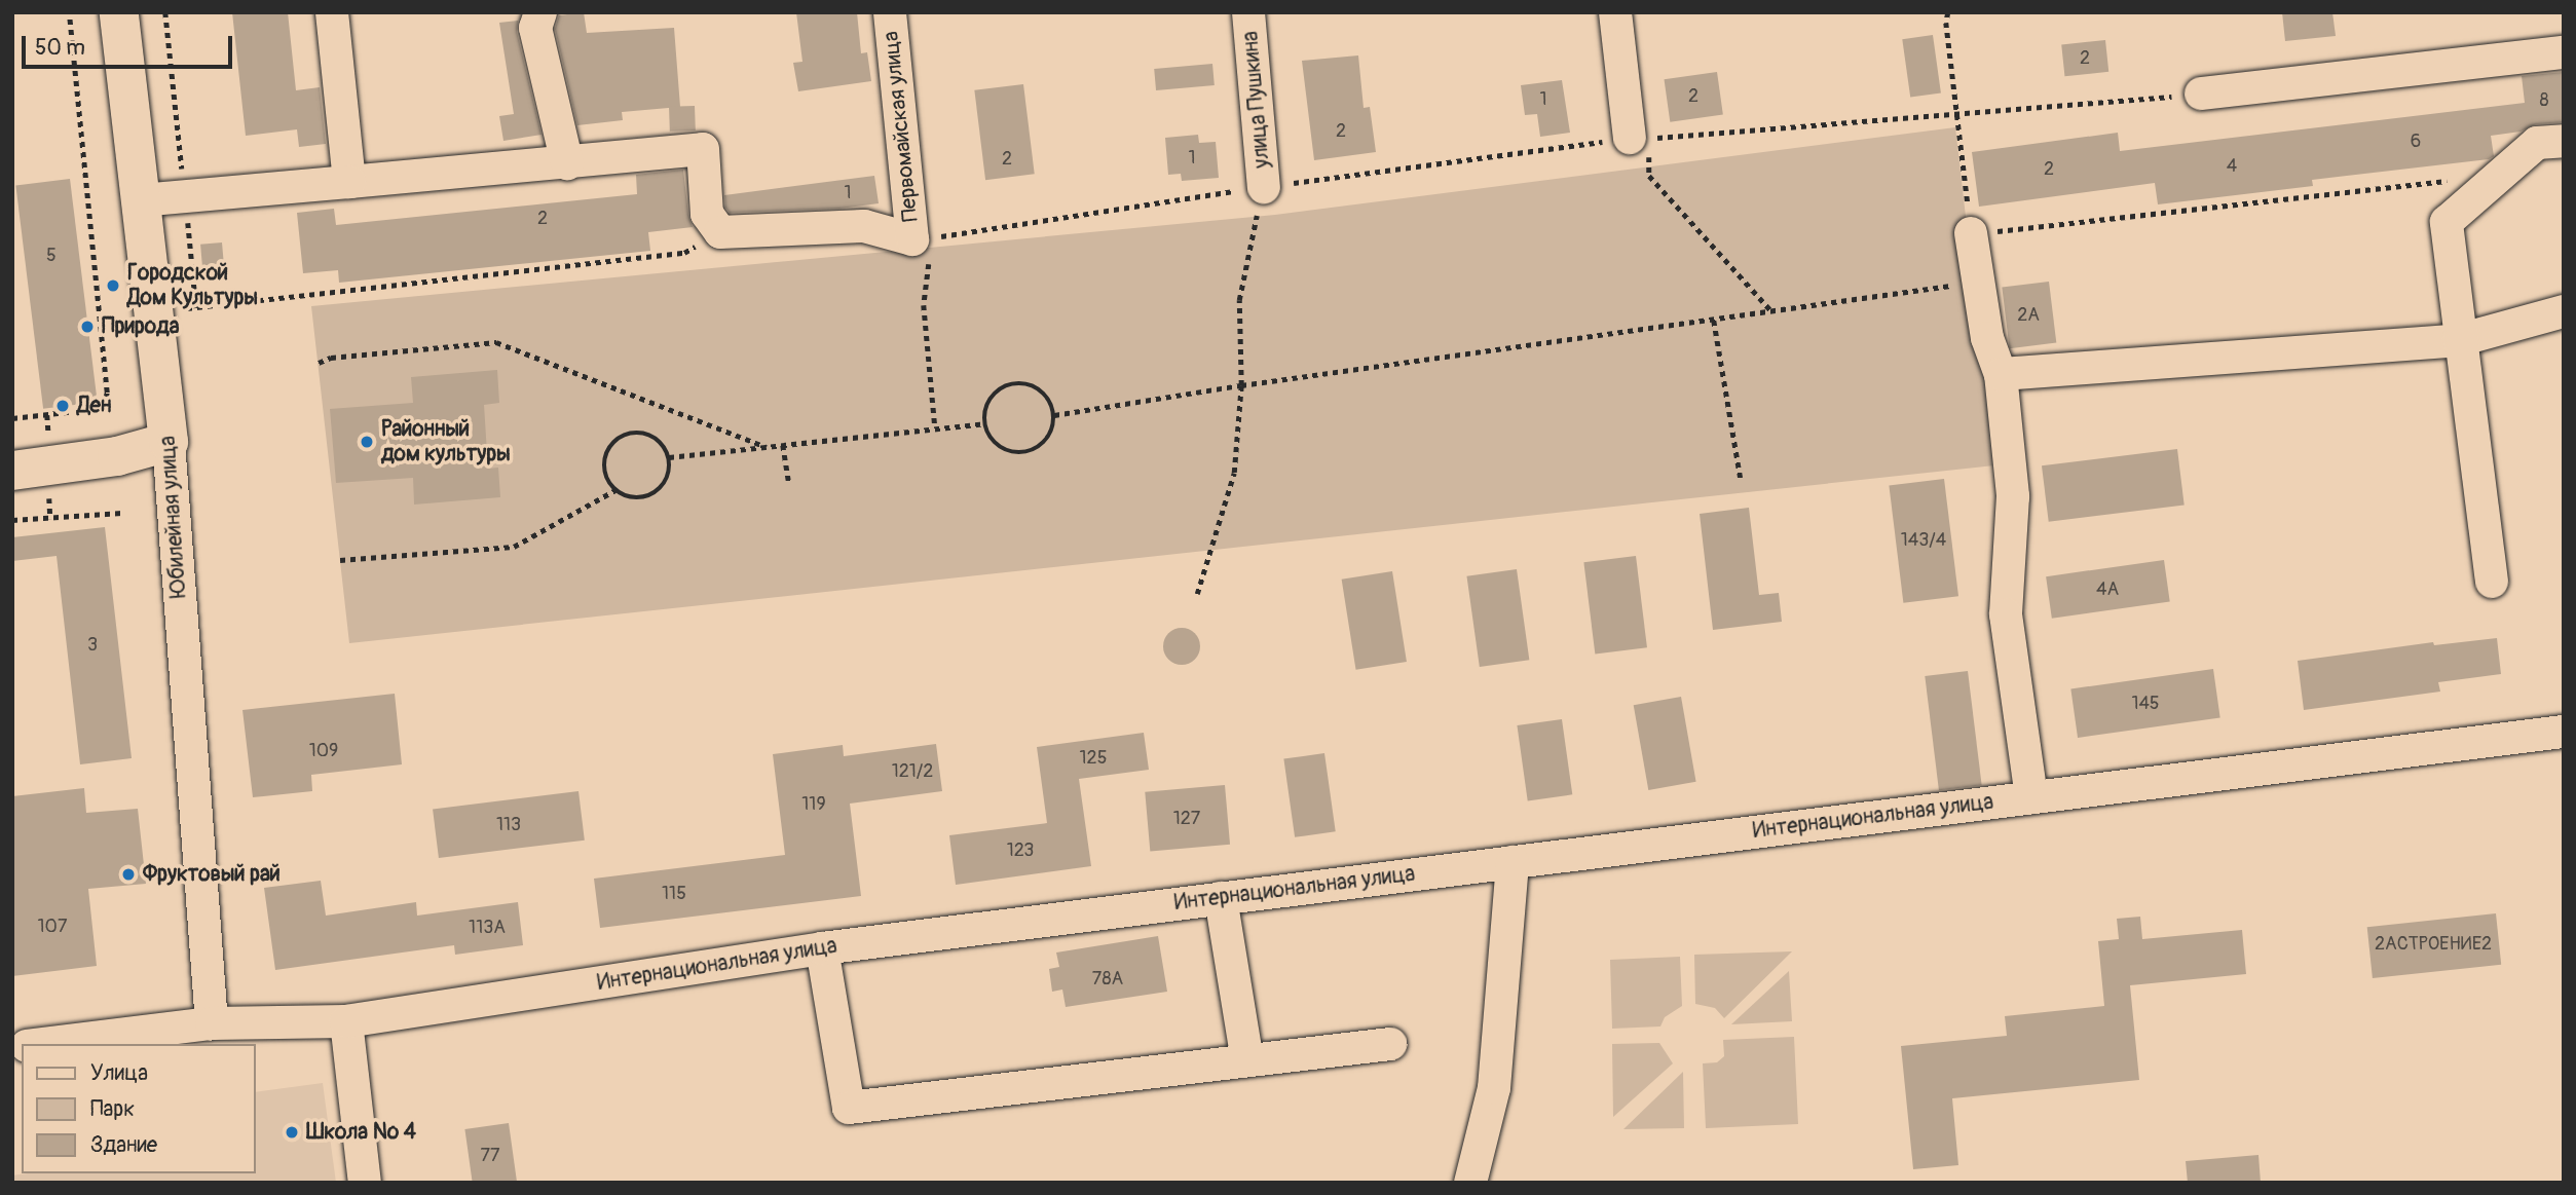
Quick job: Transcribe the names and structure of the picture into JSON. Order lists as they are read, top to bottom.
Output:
{
  "streets": {
    "main road": ["Юбилейная улица"],
    "street": ["улица Пушкина", "Первомайская улица", "Интернациональная улица"]
  },
  "crossings": [
    ["Юбилейная улица", "Интернациональная улица"]
  ],
  "places": [
    "Городской Дом Культуры",
    "Природа",
    "Ден",
    "Районный дом культуры",
    "Фруктовый рай",
    "Школа № 4"
  ],
  "house_numbers": [
    "2",
    "2",
    "1",
    "8",
    "2",
    "6",
    "1",
    "2",
    "4",
    "2",
    "1",
    "2",
    "5",
    "2А",
    "143/4",
    "4А",
    "3",
    "145",
    "109",
    "125",
    "121/2",
    "119",
    "127",
    "113",
    "123",
    "115",
    "107",
    "113А",
    "2АСТРОЕНИЕ2",
    "78А",
    "77"
  ],
  "legend": ["Улица", "Парк", "Здание"],
  "scale_bar": "50 m"
}
